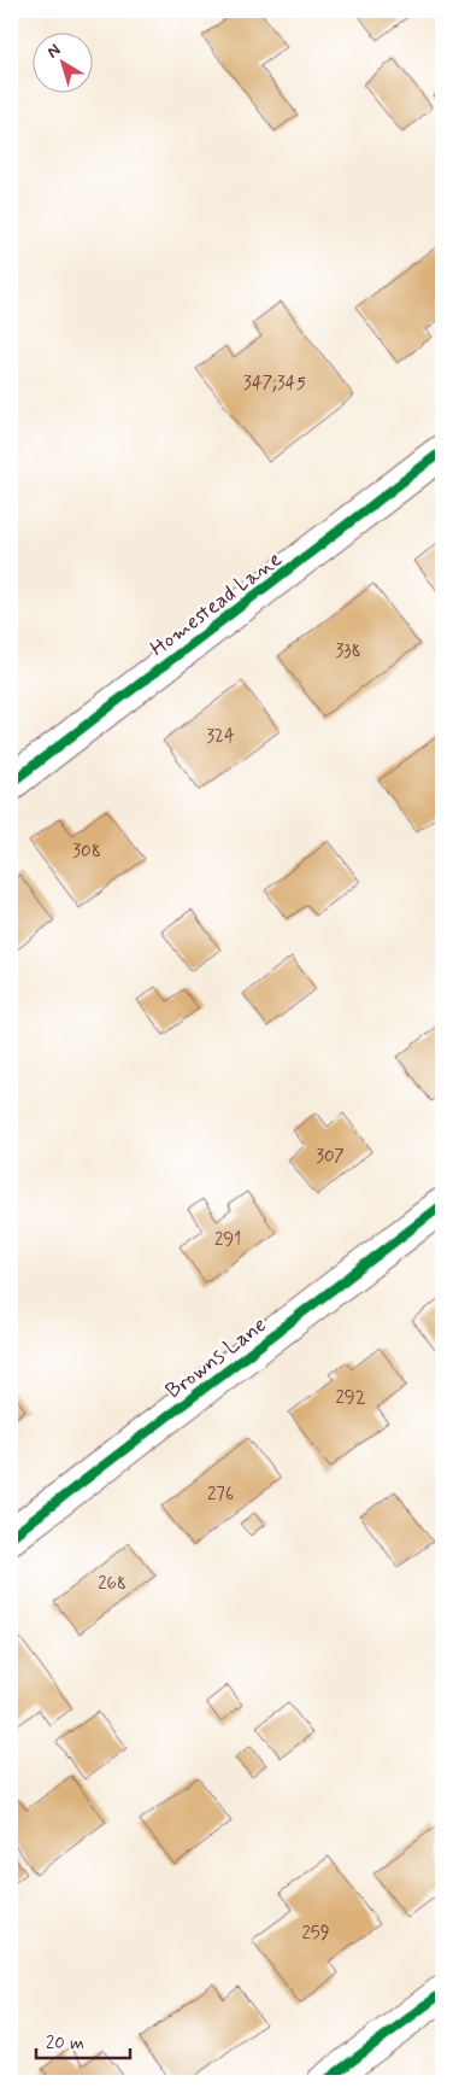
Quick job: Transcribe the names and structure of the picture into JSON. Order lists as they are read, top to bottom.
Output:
{
  "streets": {
    "street": ["Homestead Lane", "Browns Lane"]
  },
  "house_numbers": [
    "347;345",
    "338",
    "324",
    "308",
    "307",
    "291",
    "292",
    "276",
    "268",
    "259"
  ],
  "scale_bar": "20 m",
  "north": "top left"
}
